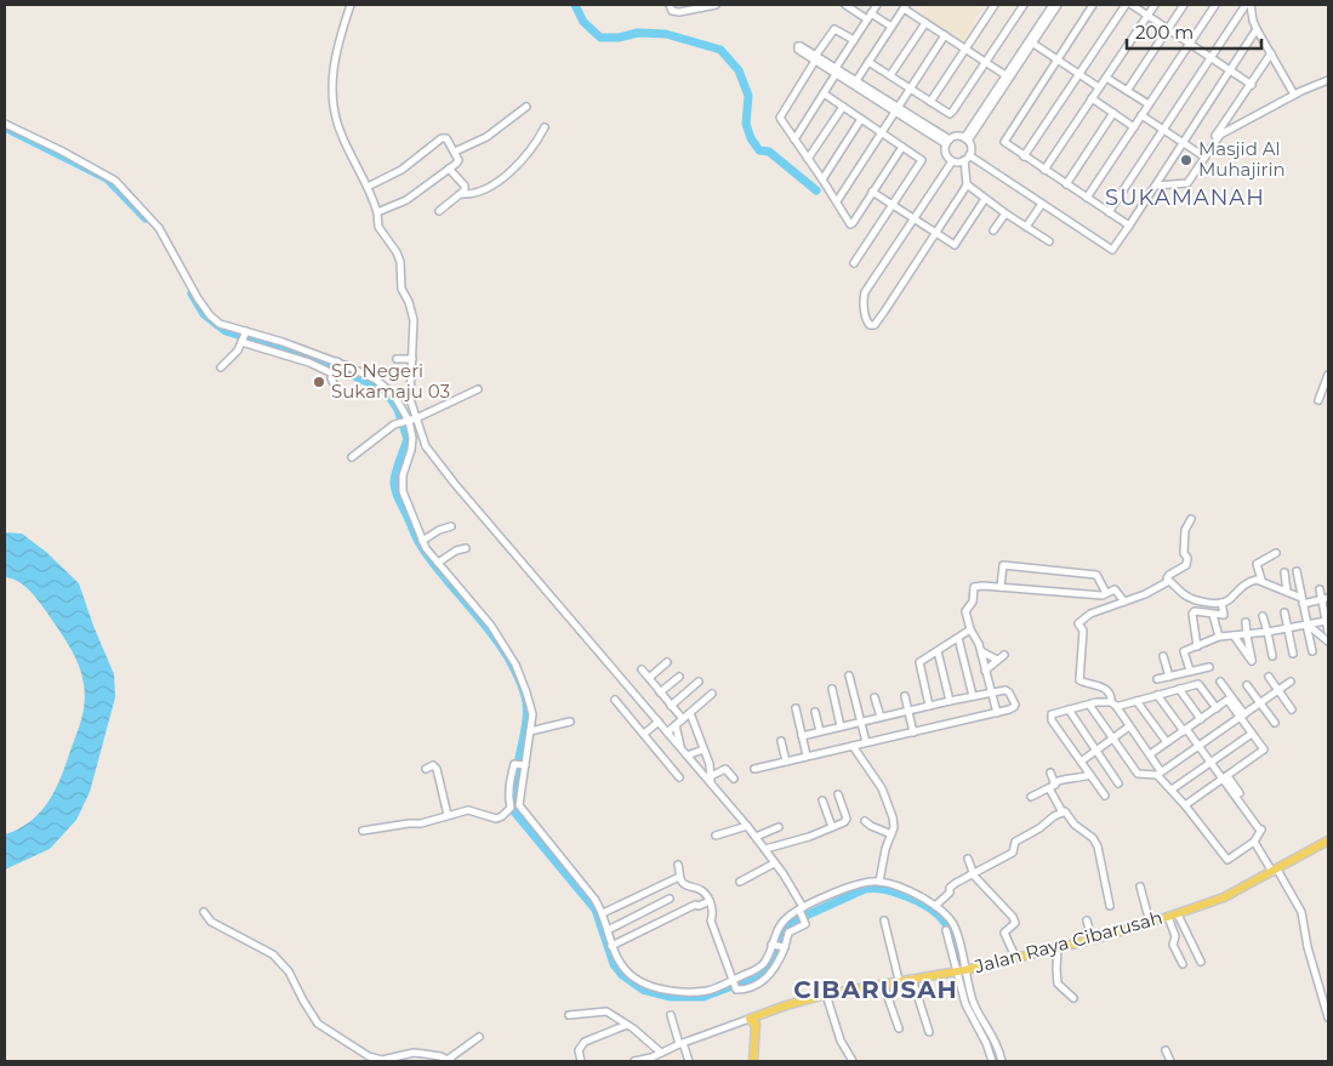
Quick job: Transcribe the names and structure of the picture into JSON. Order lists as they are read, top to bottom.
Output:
{
  "streets": {
    "main road": ["Jalan Raya Cibarusah"]
  },
  "districts": ["SUKAMANAH", "CIBARUSAH"],
  "places": ["Masjid Al Muhajirin", "SD Negeri Sukamaju 03"],
  "scale_bar": "200 m"
}
